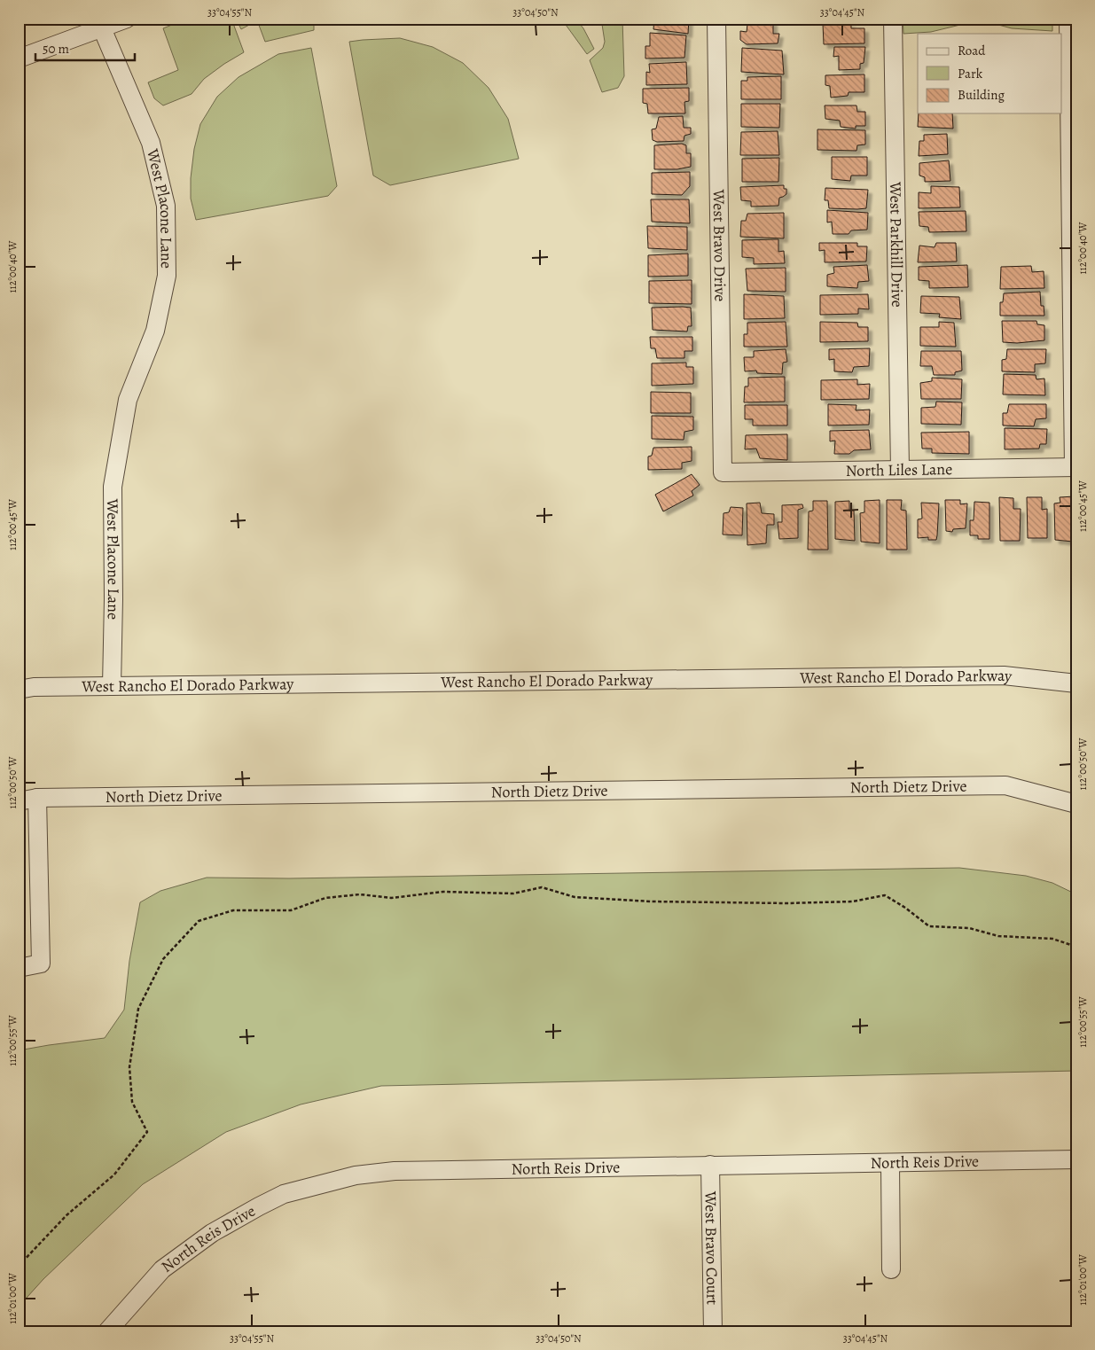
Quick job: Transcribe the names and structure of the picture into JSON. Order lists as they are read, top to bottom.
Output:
{
  "streets": {
    "street": [
      "West Placone Lane",
      "West Parkhill Drive",
      "West Bravo Drive",
      "North Liles Lane",
      "West Rancho El Dorado Parkway",
      "North Dietz Drive",
      "North Reis Drive",
      "West Bravo Court"
    ]
  },
  "crossings": [
    ["West Placone Lane", "West Rancho El Dorado Parkway"],
    ["West Parkhill Drive", "North Liles Lane"],
    ["West Bravo Drive", "North Liles Lane"],
    ["North Reis Drive", "West Bravo Court"]
  ],
  "legend": ["Road", "Park", "Building"],
  "scale_bar": "50 m",
  "coordinates": [
    "33°04'55\"N",
    "33°04'50\"N",
    "33°04'45\"N",
    "112°00'40\"W",
    "112°00'45\"W",
    "112°00'50\"W",
    "112°00'55\"W",
    "112°01'00\"W"
  ]
}
